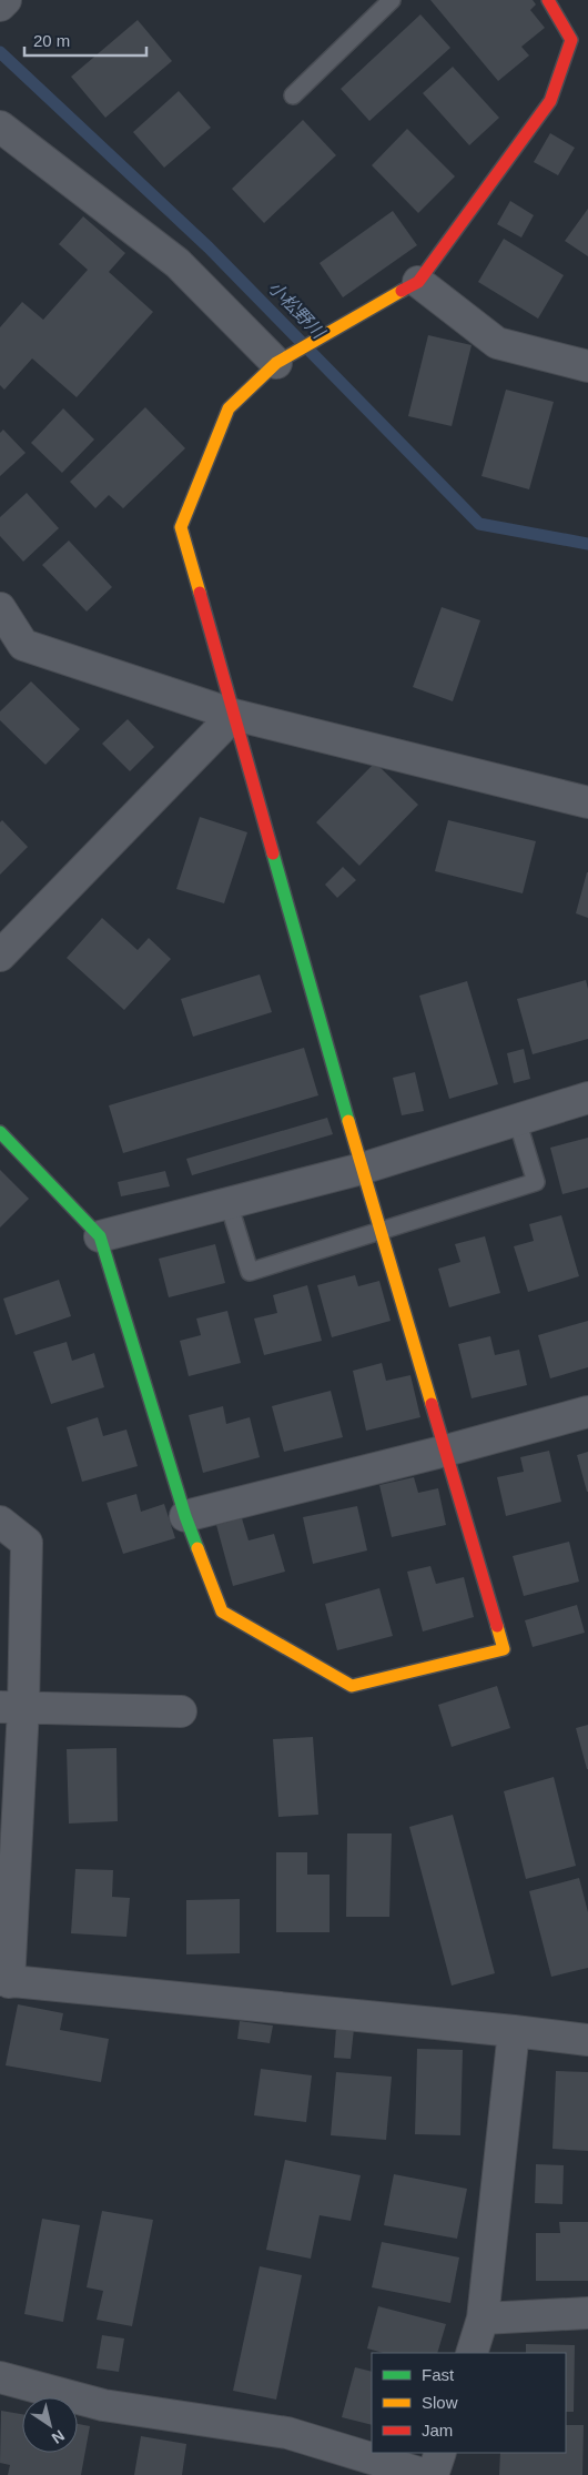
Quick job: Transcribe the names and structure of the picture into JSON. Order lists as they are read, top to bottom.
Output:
{
  "water": ["小松野川"],
  "legend": ["Fast", "Slow", "Jam"],
  "scale_bar": "20 m",
  "north": "bottom right"
}
